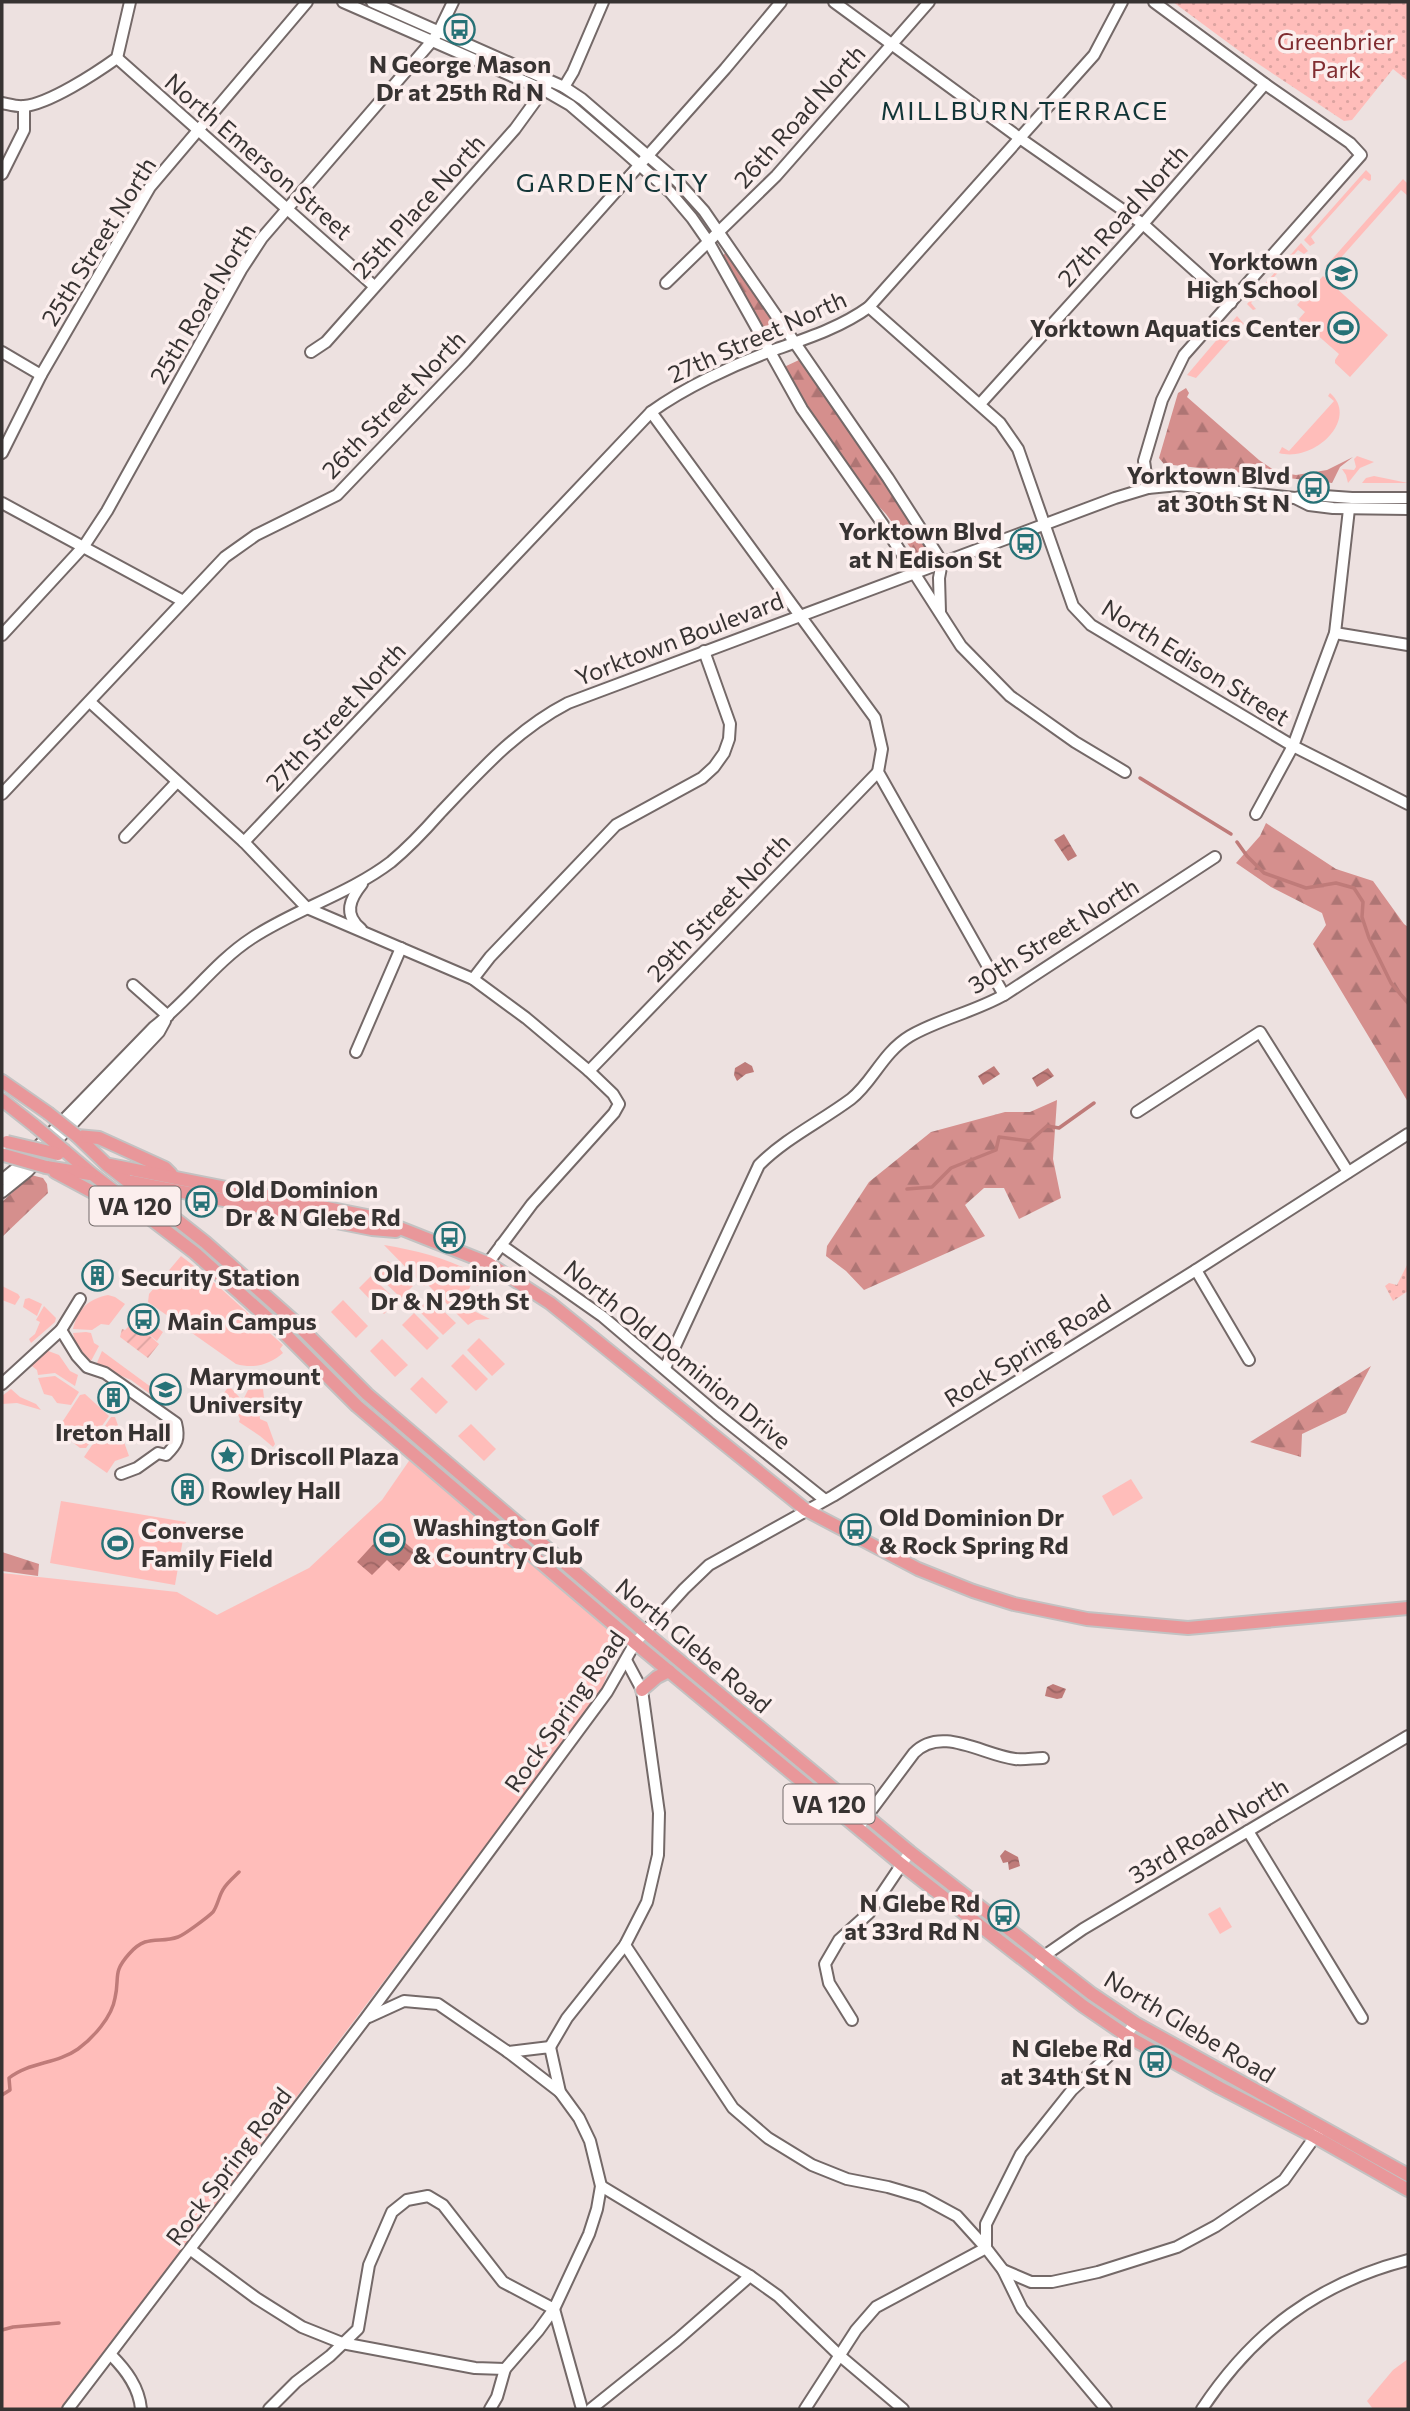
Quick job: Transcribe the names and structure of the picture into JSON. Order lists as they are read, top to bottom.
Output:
{
  "streets": {
    "main road": ["VA 120", "North Glebe Road"],
    "street": [
      "26th Road North",
      "North Emerson Street",
      "25th Place North",
      "27th Road North",
      "25th Street North",
      "25th Road North",
      "27th Street North",
      "26th Street North",
      "Yorktown Boulevard",
      "North Edison Street",
      "29th Street North",
      "30th Street North",
      "Rock Spring Road",
      "North Old Dominion Drive",
      "33rd Road North"
    ]
  },
  "crossings": [
    ["North Emerson Street", "25th Place North"],
    ["North Emerson Street", "25th Street North"],
    ["North Emerson Street", "25th Road North"],
    ["27th Road North", "North Edison Street"],
    ["27th Street North", "North Edison Street"],
    ["Yorktown Boulevard", "North Edison Street"],
    ["30th Street North", "North Old Dominion Drive"],
    ["Rock Spring Road", "North Old Dominion Drive"],
    ["Rock Spring Road", "North Glebe Road"],
    ["North Glebe Road", "33rd Road North"]
  ],
  "districts": ["MILLBURN TERRACE", "GARDEN CITY"],
  "parks": ["Greenbrier Park"],
  "places": {
    "bus stop": [
      "N George Mason Dr at 25th Rd N",
      "Yorktown Blvd at 30th St N",
      "Yorktown Blvd at N Edison St",
      "Old Dominion Dr & N Glebe Rd",
      "Old Dominion Dr & N 29th St",
      "Main Campus",
      "Old Dominion Dr & Rock Spring Rd",
      "N Glebe Rd at 33rd Rd N",
      "N Glebe Rd at 34th St N"
    ],
    "school or university": ["Yorktown High School", "Marymount University"],
    "sports": ["Yorktown Aquatics Center", "Washington Golf & Country Club", "Converse Family Field"],
    "building": ["Security Station", "Ireton Hall", "Rowley Hall"],
    "place": ["Driscoll Plaza"]
  }
}
